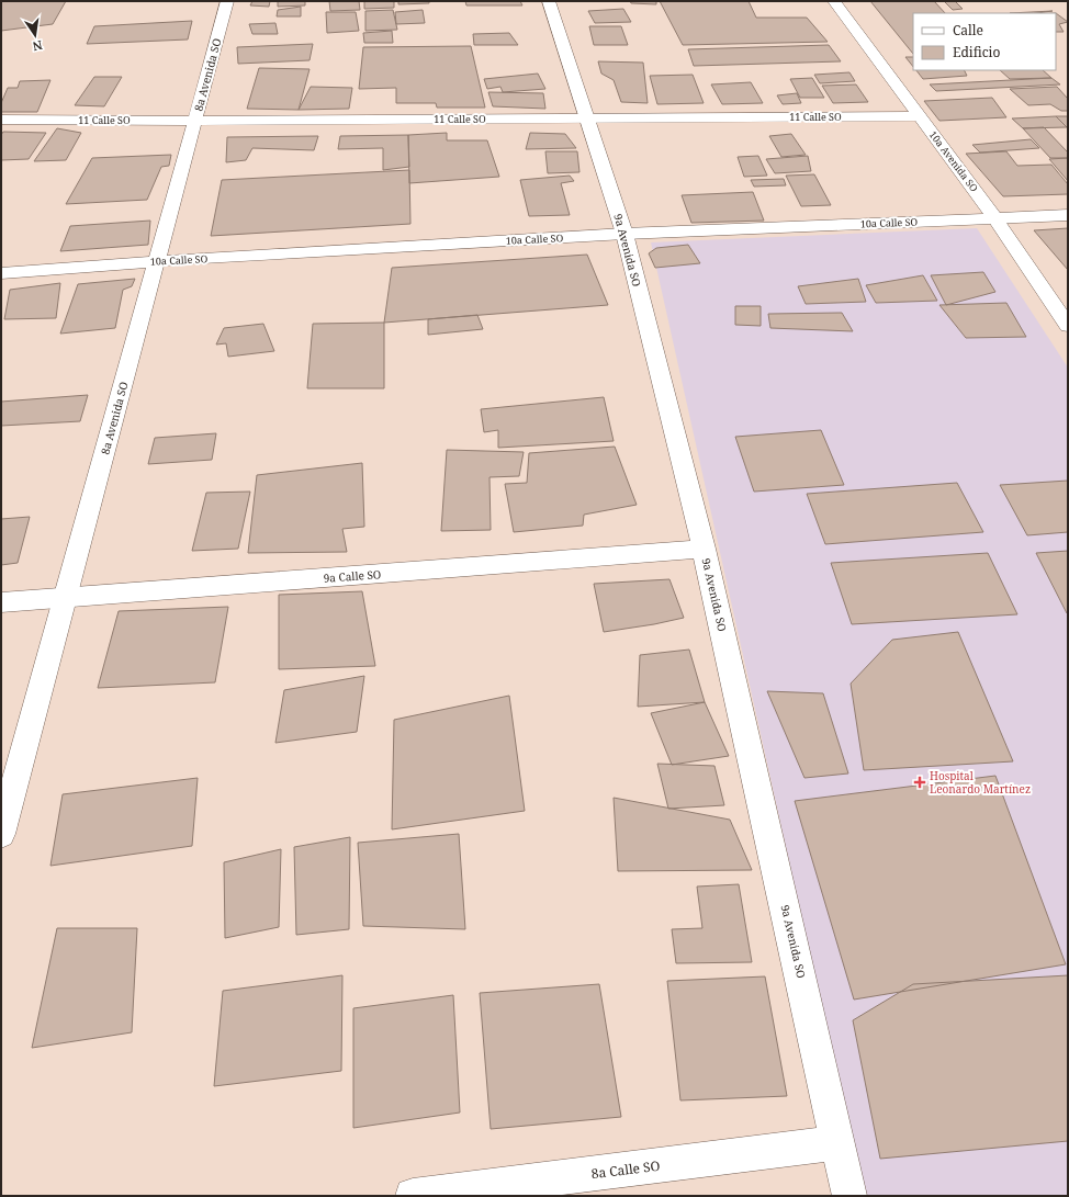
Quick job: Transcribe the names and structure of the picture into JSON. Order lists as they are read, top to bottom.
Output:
{
  "streets": {
    "street": [
      "8a Avenida SO",
      "11 Calle SO",
      "10a Avenida SO",
      "10a Calle SO",
      "9a Avenida SO",
      "9a Calle SO",
      "8a Calle SO"
    ]
  },
  "crossings": [
    ["8a Avenida SO", "11 Calle SO"],
    ["8a Avenida SO", "10a Calle SO"],
    ["8a Avenida SO", "9a Calle SO"],
    ["11 Calle SO", "10a Avenida SO"],
    ["11 Calle SO", "9a Avenida SO"],
    ["10a Avenida SO", "10a Calle SO"],
    ["10a Calle SO", "9a Avenida SO"],
    ["9a Avenida SO", "9a Calle SO"],
    ["9a Avenida SO", "8a Calle SO"]
  ],
  "places": {
    "health": ["Hospital Leonardo Martínez"]
  },
  "legend": ["Calle", "Edificio"],
  "north": "bottom"
}
